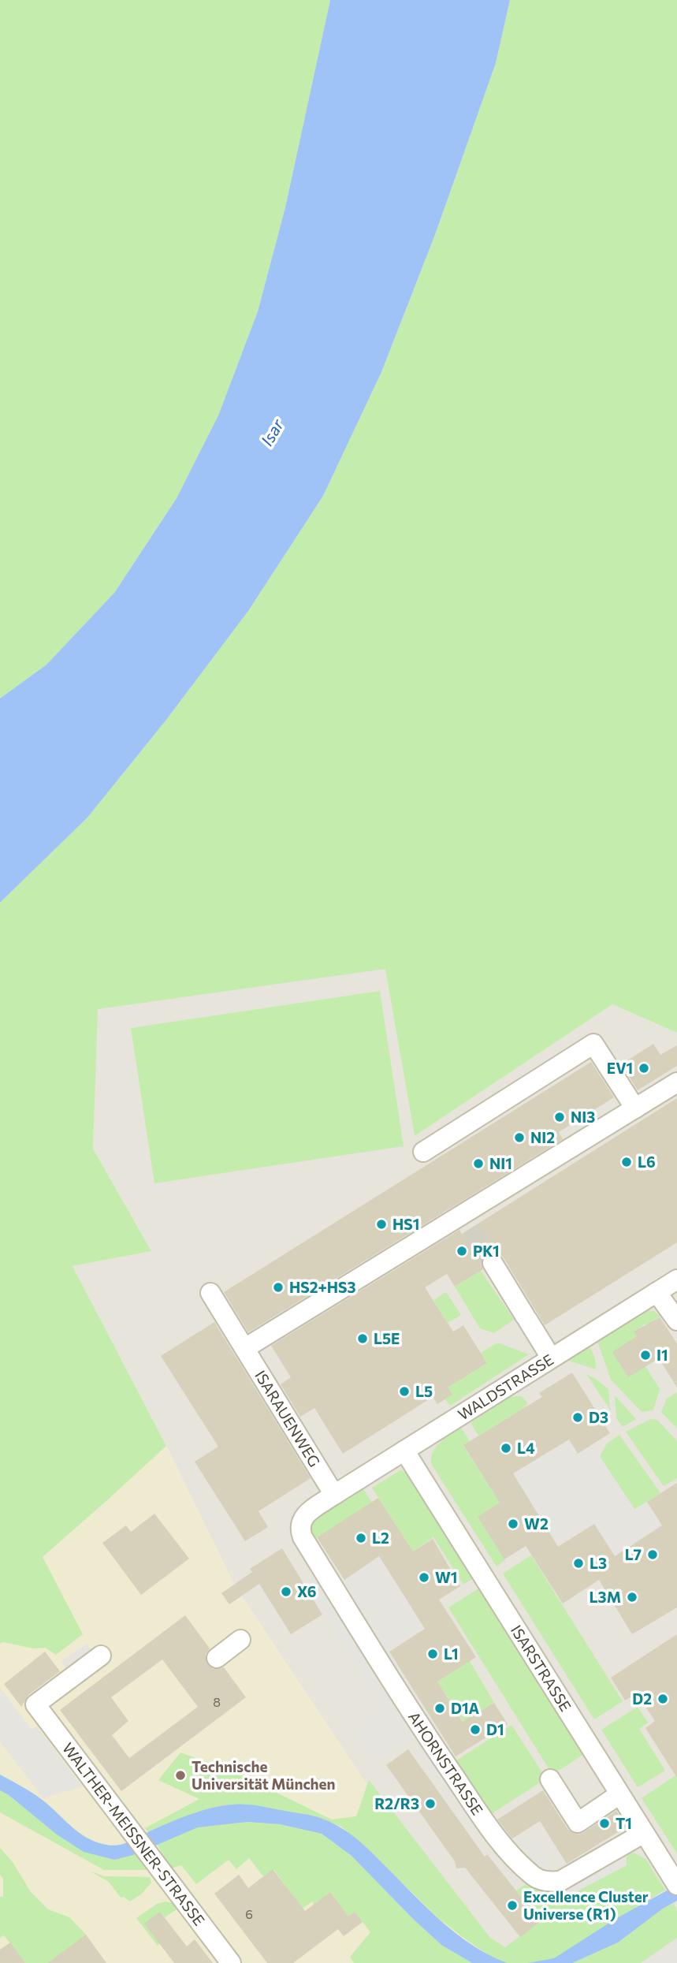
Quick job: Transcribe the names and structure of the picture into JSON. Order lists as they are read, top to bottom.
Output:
{
  "streets": {
    "street": [
      "WALDSTRASSE",
      "ISARAUENWEG",
      "ISARSTRASSE",
      "AHORNSTRASSE",
      "WALTHER-MEISSNER-STRASSE"
    ]
  },
  "crossings": [
    ["WALDSTRASSE", "ISARAUENWEG"],
    ["WALDSTRASSE", "ISARSTRASSE"],
    ["WALDSTRASSE", "AHORNSTRASSE"],
    ["ISARAUENWEG", "AHORNSTRASSE"],
    ["ISARSTRASSE", "AHORNSTRASSE"]
  ],
  "water": ["Isar"],
  "places": [
    "EV1",
    "NI3",
    "NI2",
    "L6",
    "NI1",
    "HS1",
    "PK1",
    "HS2+HS3",
    "L5E",
    "I1",
    "L5",
    "D3",
    "L4",
    "W2",
    "L2",
    "L7",
    "L3",
    "W1",
    "X6",
    "L3M",
    "L1",
    "D2",
    "D1A",
    "D1",
    "Technische Universität München",
    "R2/R3",
    "T1",
    "Excellence Cluster Universe (R1)"
  ],
  "house_numbers": ["8", "6"]
}
